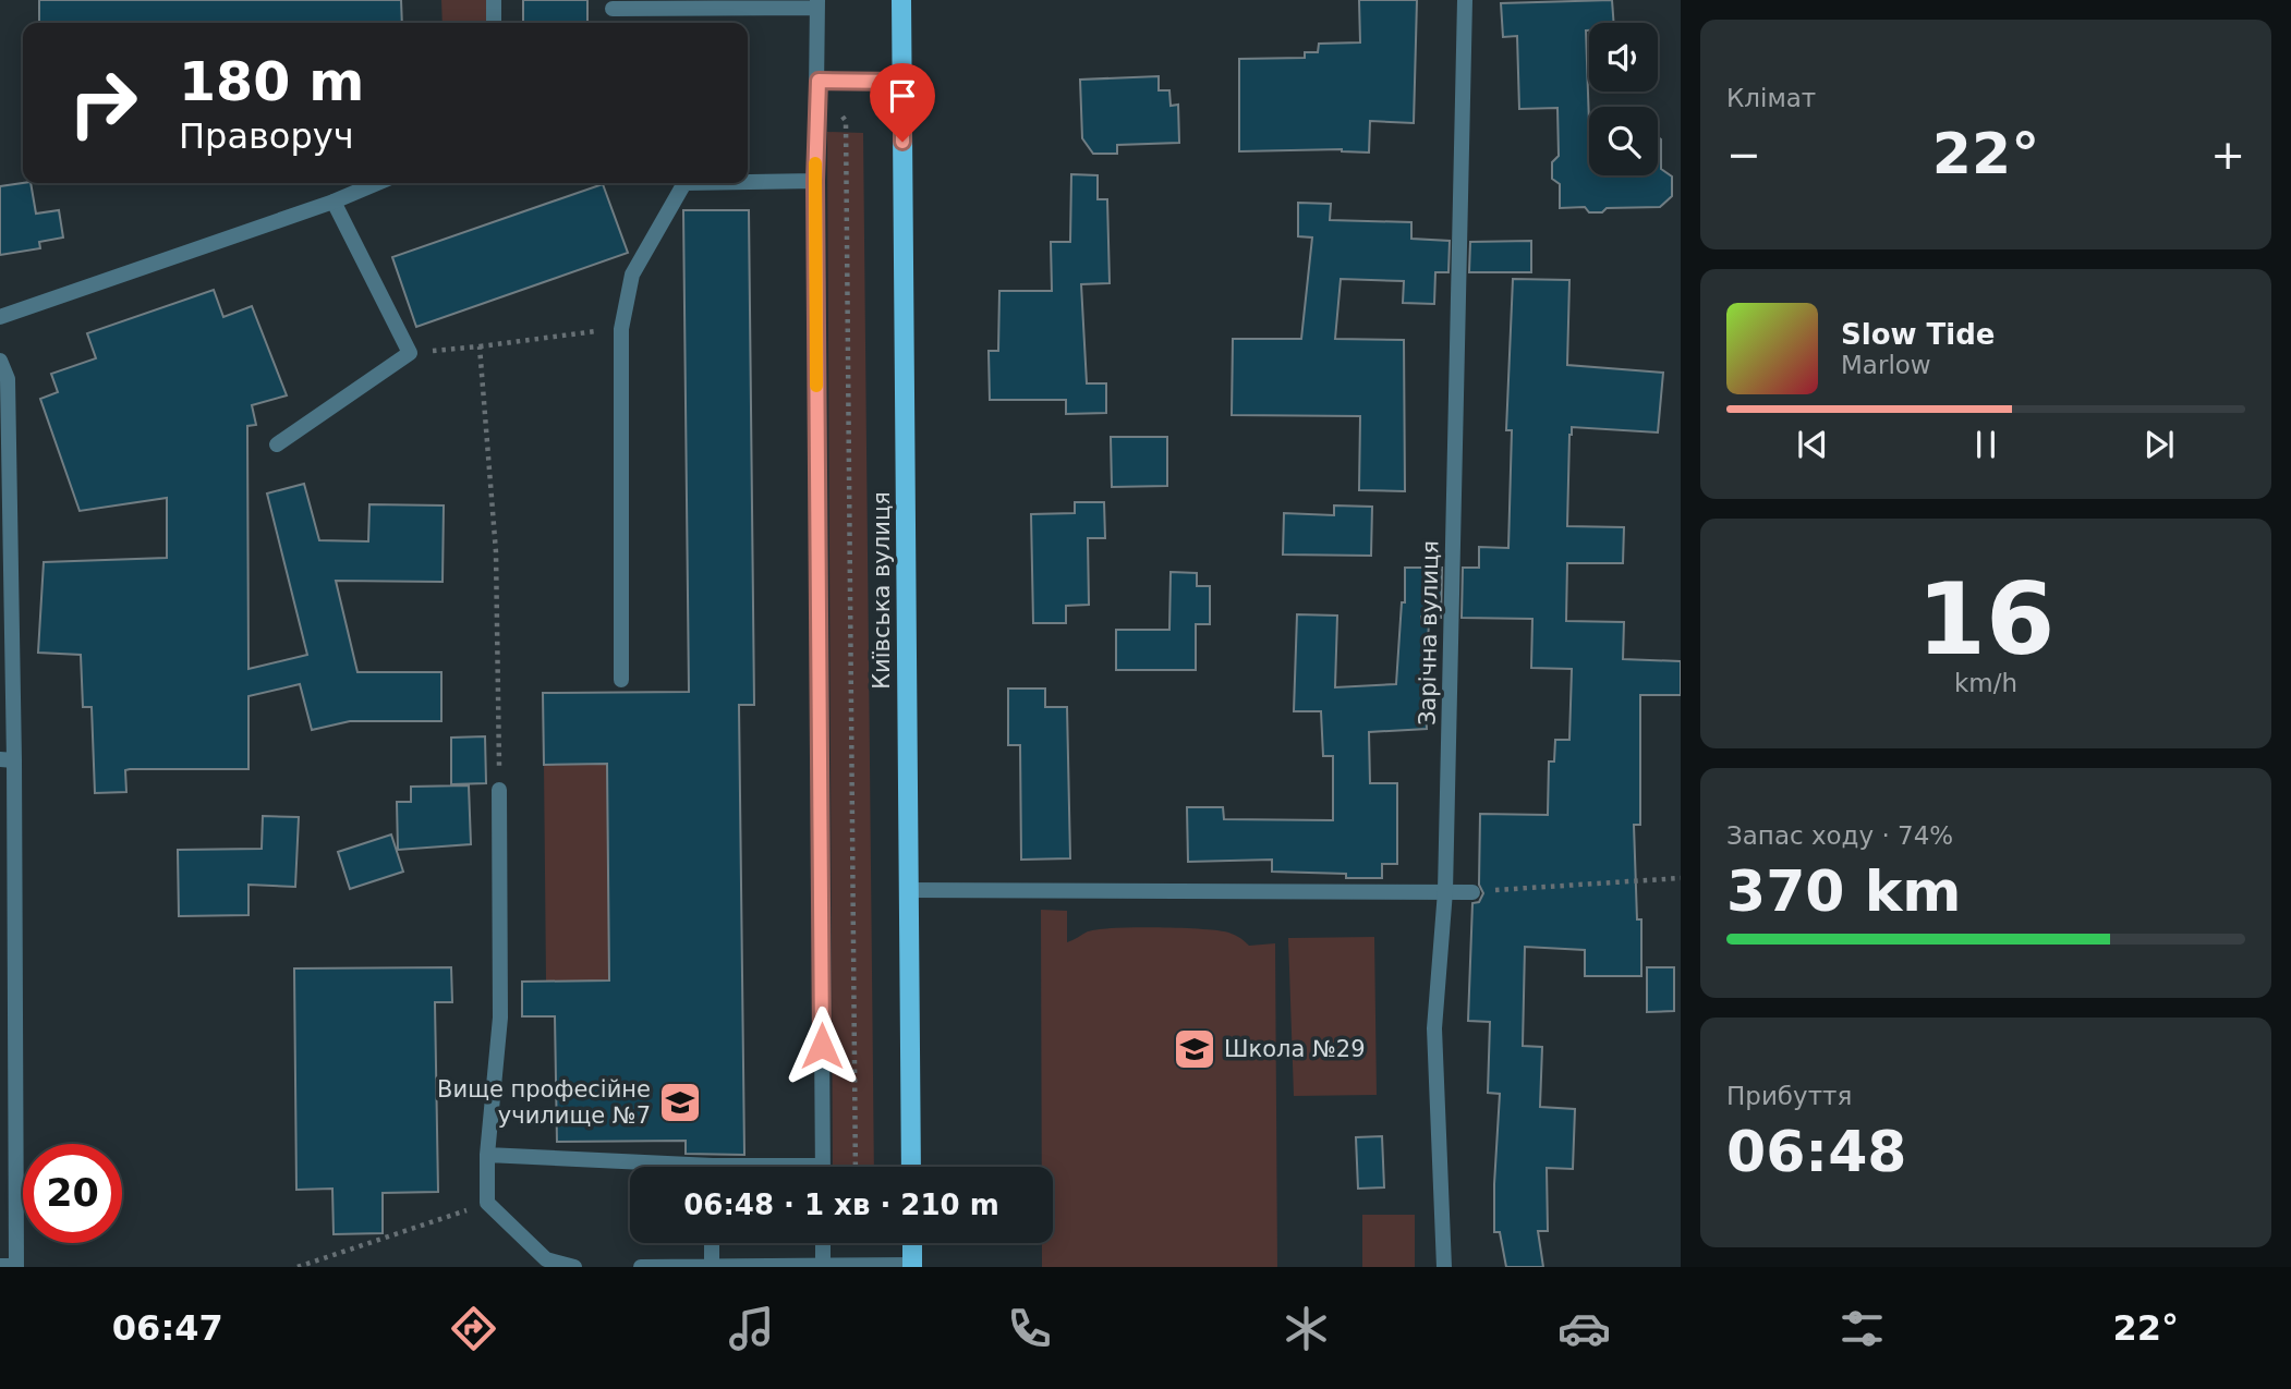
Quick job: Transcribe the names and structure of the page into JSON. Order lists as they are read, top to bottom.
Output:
{
  "streets": {
    "main road": ["Київська вулиця"],
    "street": ["Зарічна вулиця"]
  },
  "places": {
    "school or university": ["Школа №29", "Вище професійне училище №7"]
  },
  "page": {
    "tile": [
      "Клімат",
      ["16", "km/h"],
      ["Запас ходу · 74%", "370 km"],
      ["Прибуття", "06:48"]
    ],
    "turn": ["180 m", "Праворуч"],
    "heat": ["−", "22°", "+"],
    "song": ["Slow Tide", "Marlow"],
    "limit": "20",
    "trip": "06:48 · 1 хв · 210 m",
    "tabs": ["06:47", "22°"]
  }
}
